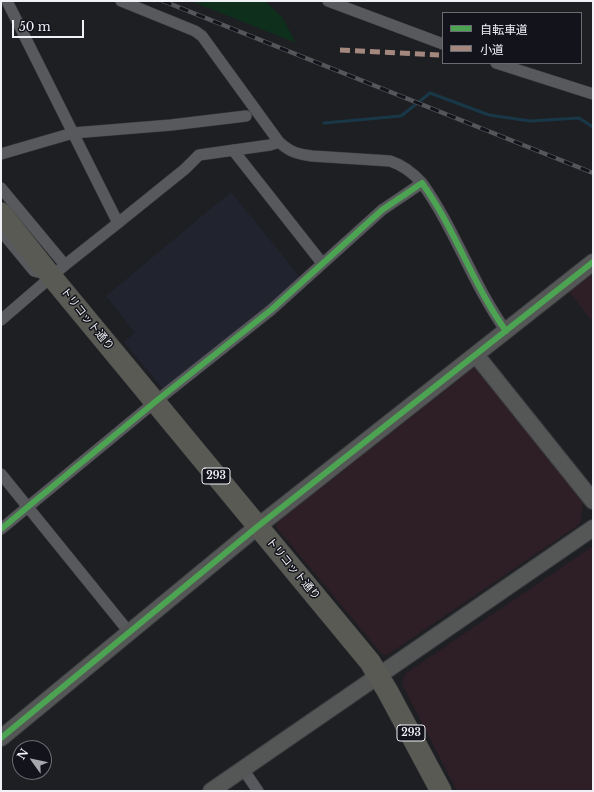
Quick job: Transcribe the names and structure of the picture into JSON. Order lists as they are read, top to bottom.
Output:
{
  "streets": {
    "highway": ["トリコット通り", "293"]
  },
  "legend": ["自転車道", "小道"],
  "scale_bar": "50 m",
  "north": "top left"
}
